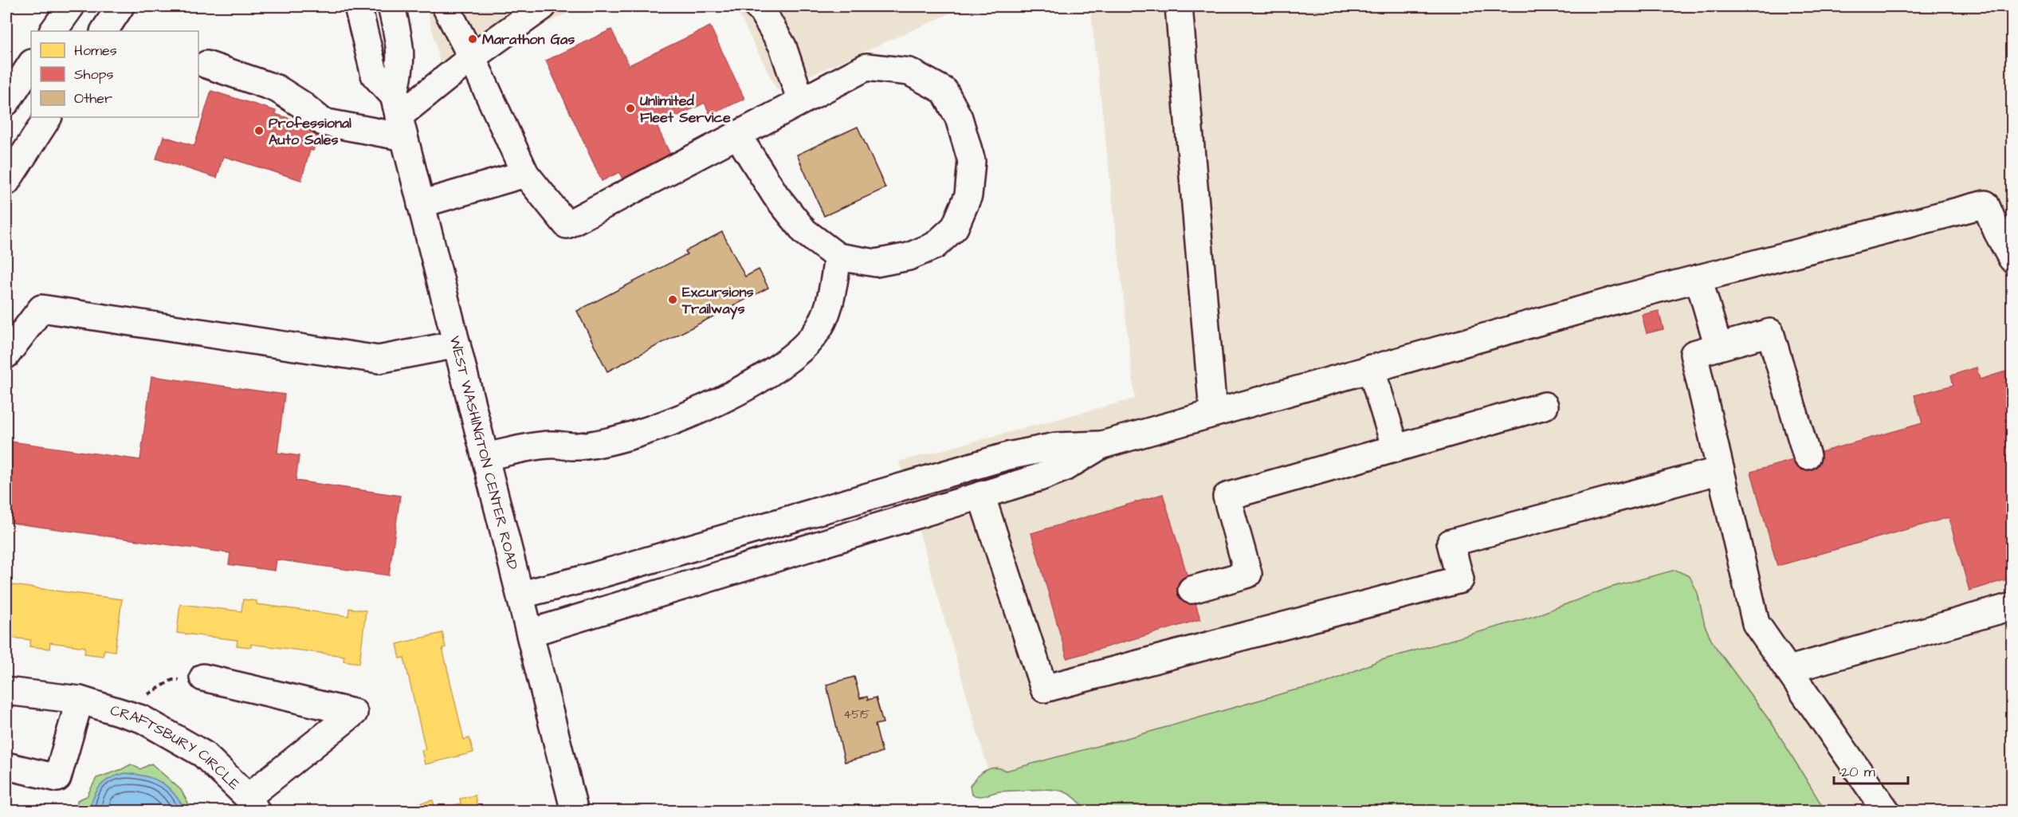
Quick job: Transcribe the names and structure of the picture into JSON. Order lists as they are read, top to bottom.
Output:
{
  "streets": {
    "main road": ["WEST WASHINGTON CENTER ROAD", "CRAFTSBURY CIRCLE"]
  },
  "places": [
    "Marathon Gas",
    "Unlimited Fleet Service",
    "Professional Auto Sales",
    "Excursions Trailways"
  ],
  "house_numbers": ["4515"],
  "legend": ["Homes", "Shops", "Other"],
  "scale_bar": "20 m"
}
